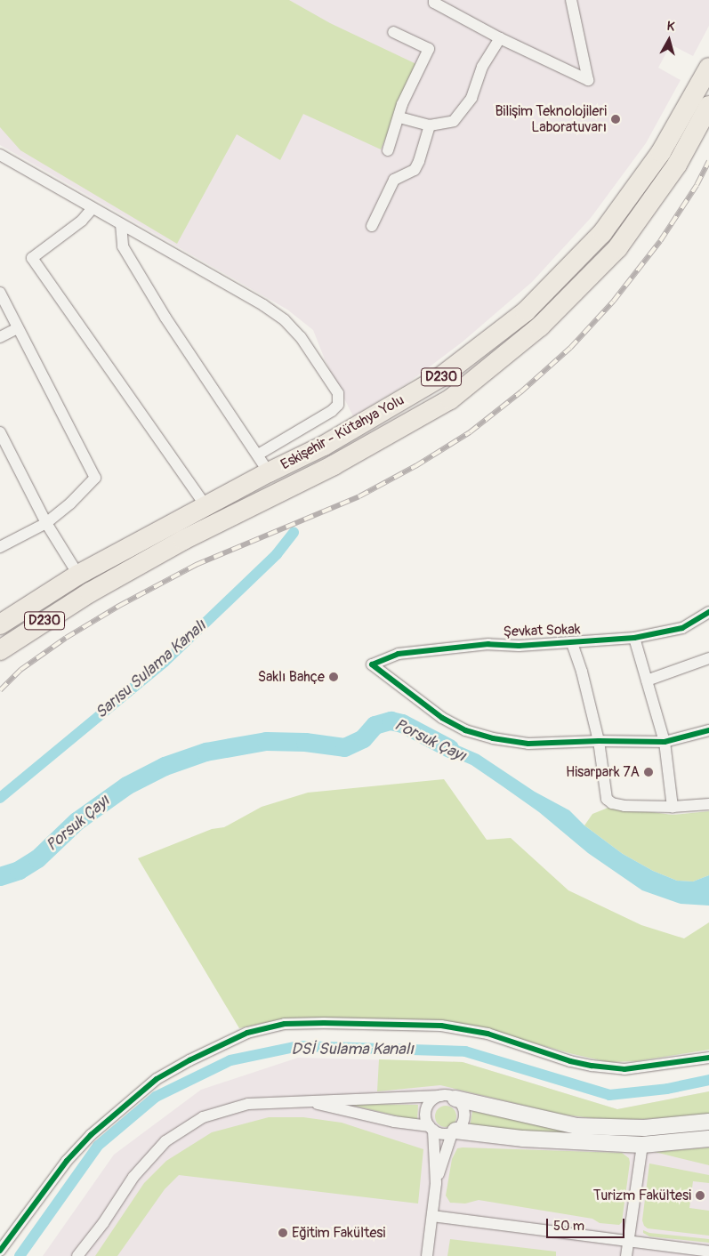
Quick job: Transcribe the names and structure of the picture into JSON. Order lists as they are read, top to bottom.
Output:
{
  "streets": {
    "highway": ["D230", "Eskişehir - Kütahya Yolu"],
    "street": ["Şevkat Sokak"]
  },
  "water": ["Sarısu Sulama Kanalı", "Porsuk Çayı", "DSİ Sulama Kanalı"],
  "places": [
    "Bilişim Teknolojileri Laboratuvarı",
    "Saklı Bahçe",
    "Hisarpark 7A",
    "Turizm Fakültesi",
    "Eğitim Fakültesi"
  ],
  "scale_bar": "50 m",
  "north": "top"
}
